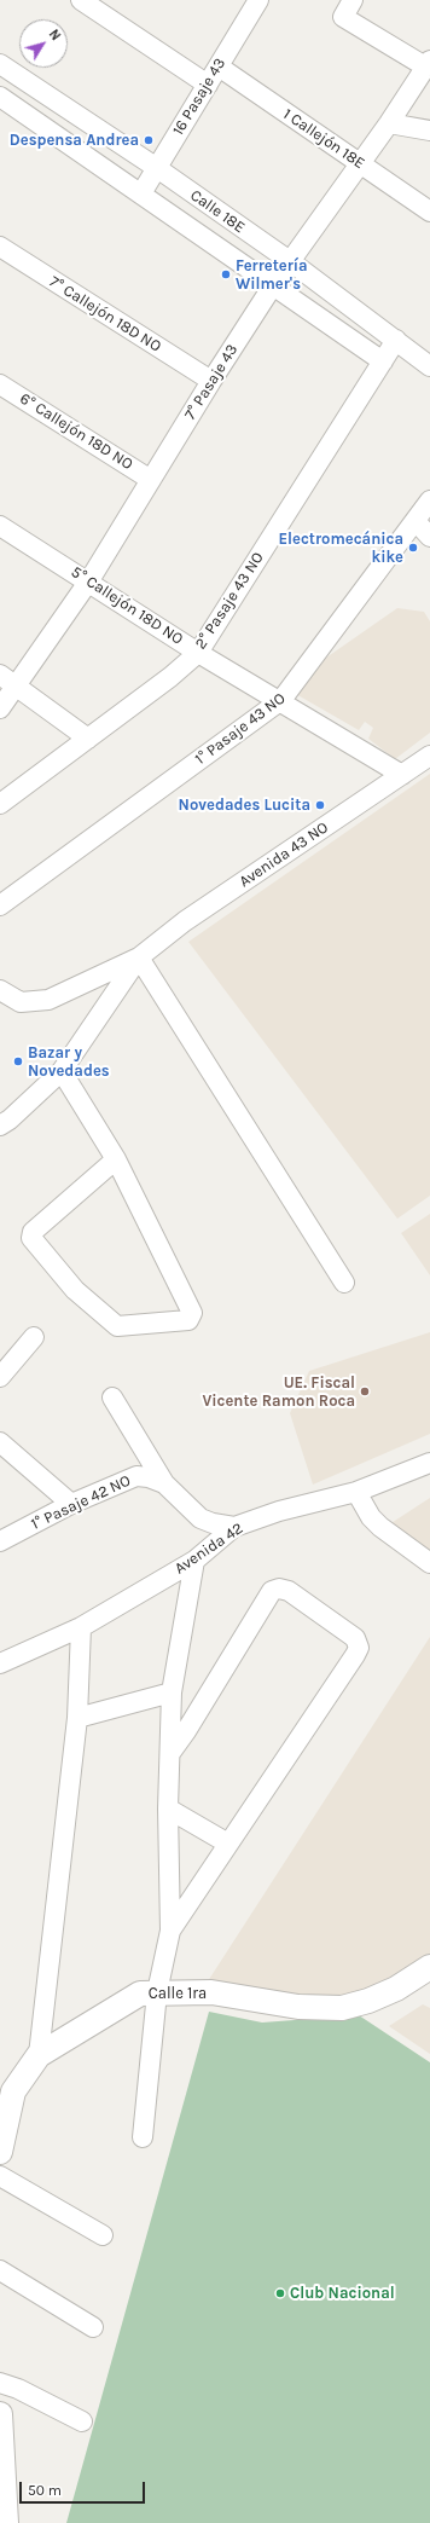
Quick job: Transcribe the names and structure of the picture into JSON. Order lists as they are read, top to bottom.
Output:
{
  "streets": {
    "street": [
      "16 Pasaje 43",
      "1 Callejón 18E",
      "Calle 18E",
      "7° Callejón 18D NO",
      "7° Pasaje 43",
      "6° Callejón 18D NO",
      "2° Pasaje 43 NO",
      "5° Callejón 18D NO",
      "1° Pasaje 43 NO",
      "Avenida 43 NO",
      "1° Pasaje 42 NO",
      "Avenida 42",
      "Calle 1ra"
    ]
  },
  "crossings": [
    ["16 Pasaje 43", "1 Callejón 18E"],
    ["16 Pasaje 43", "Calle 18E"],
    ["1 Callejón 18E", "7° Pasaje 43"],
    ["Calle 18E", "7° Pasaje 43"],
    ["Calle 18E", "2° Pasaje 43 NO"],
    ["7° Callejón 18D NO", "7° Pasaje 43"],
    ["7° Pasaje 43", "6° Callejón 18D NO"],
    ["7° Pasaje 43", "5° Callejón 18D NO"],
    ["2° Pasaje 43 NO", "5° Callejón 18D NO"],
    ["5° Callejón 18D NO", "1° Pasaje 43 NO"],
    ["5° Callejón 18D NO", "Avenida 43 NO"],
    ["1° Pasaje 42 NO", "Avenida 42"]
  ],
  "places": [
    "Despensa Andrea",
    "Ferretería Wilmer's",
    "Electromecánica kike",
    "Novedades Lucita",
    "Bazar y Novedades",
    "UE. Fiscal Vicente Ramon Roca",
    "Club Nacional"
  ],
  "scale_bar": "50 m",
  "north": "top right"
}
